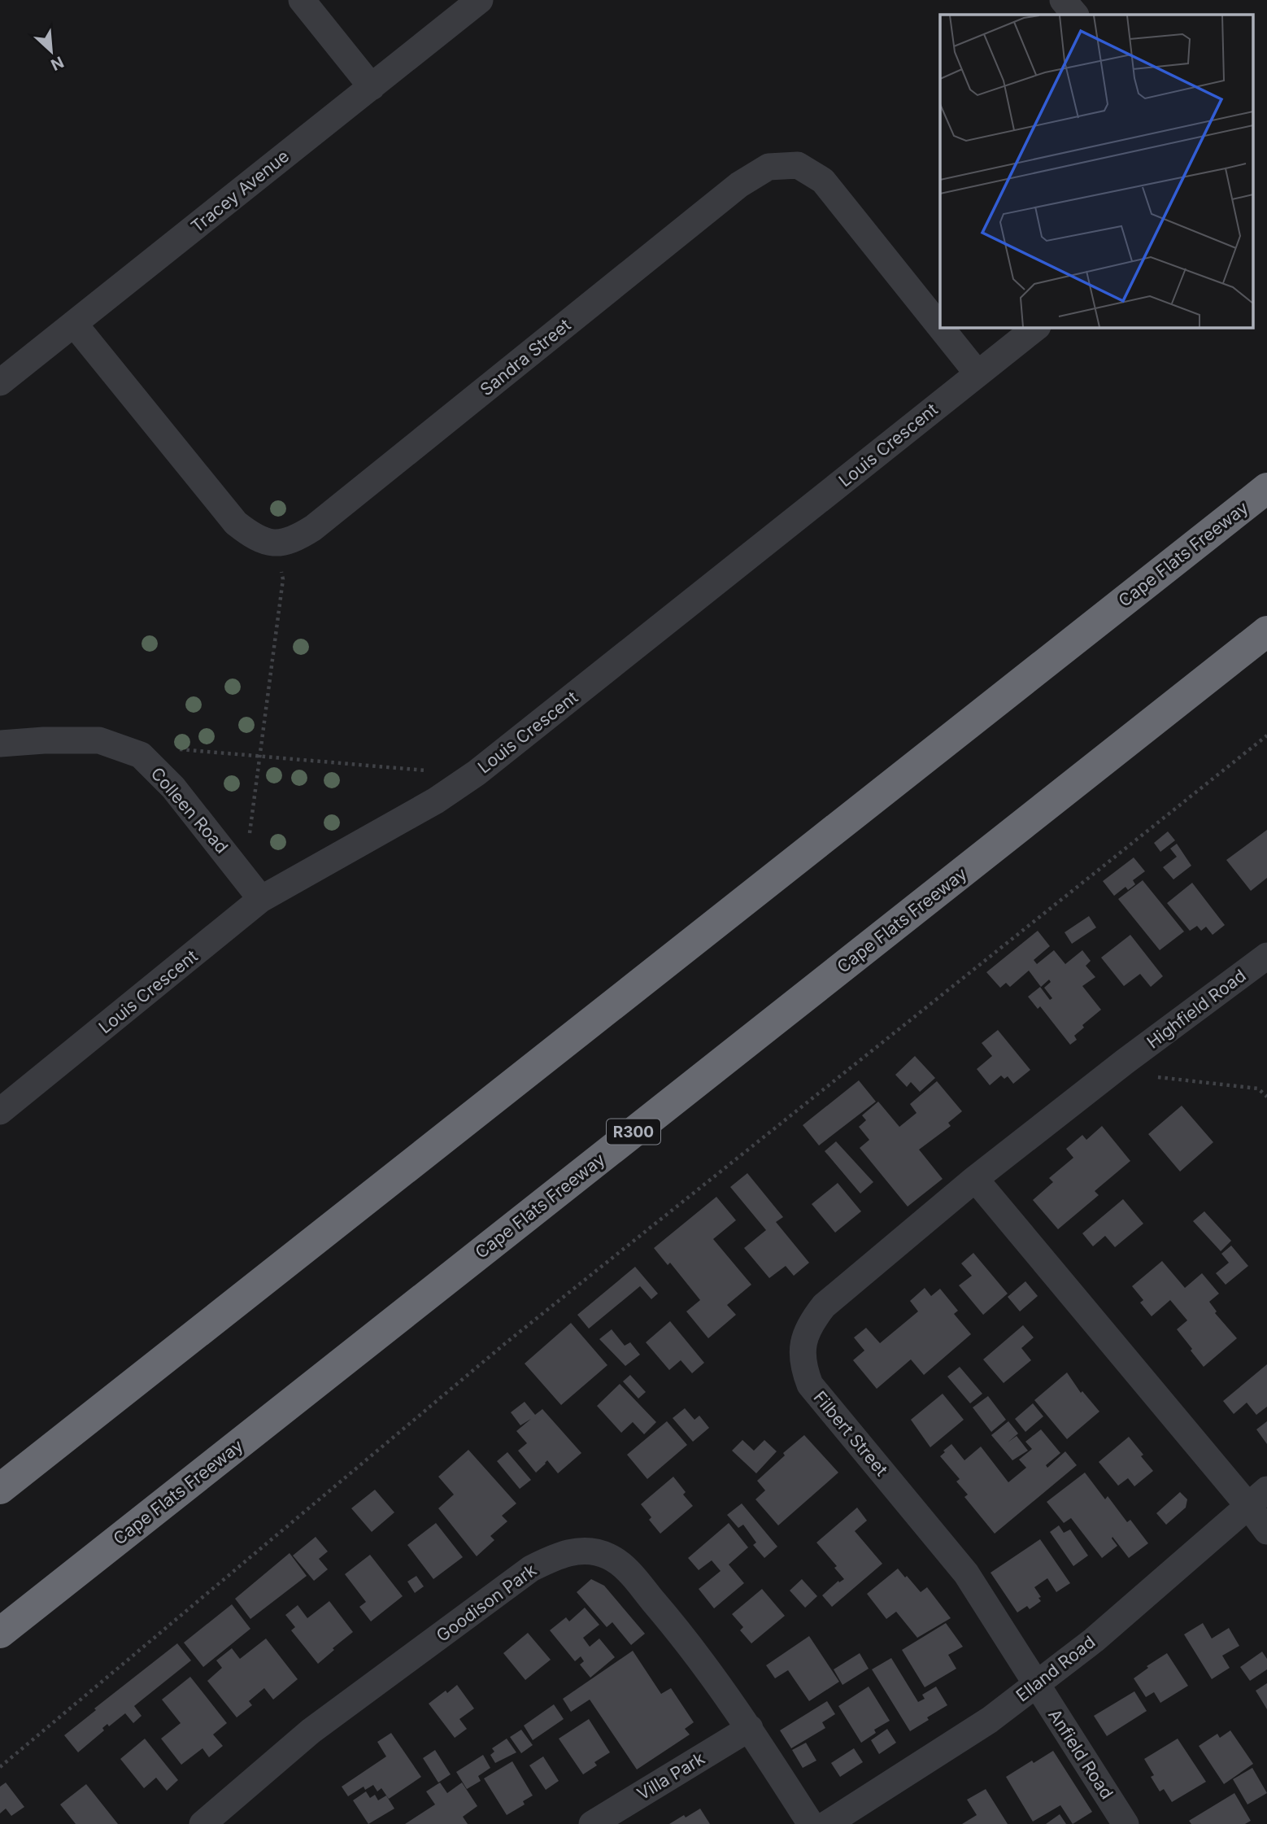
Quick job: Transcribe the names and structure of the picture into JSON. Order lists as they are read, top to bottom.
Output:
{
  "streets": {
    "highway": ["Cape Flats Freeway", "R300"],
    "street": [
      "Tracey Avenue",
      "Sandra Street",
      "Louis Crescent",
      "Colleen Road",
      "Highfield Road",
      "Filbert Street",
      "Goodison Park",
      "Elland Road",
      "Anfield Road",
      "Villa Park"
    ]
  },
  "crossings": [
    ["Tracey Avenue", "Sandra Street"],
    ["Sandra Street", "Louis Crescent"],
    ["Louis Crescent", "Colleen Road"],
    ["Highfield Road", "Filbert Street"],
    ["Filbert Street", "Elland Road"],
    ["Filbert Street", "Anfield Road"],
    ["Goodison Park", "Villa Park"],
    ["Elland Road", "Anfield Road"]
  ],
  "north": "bottom right"
}
